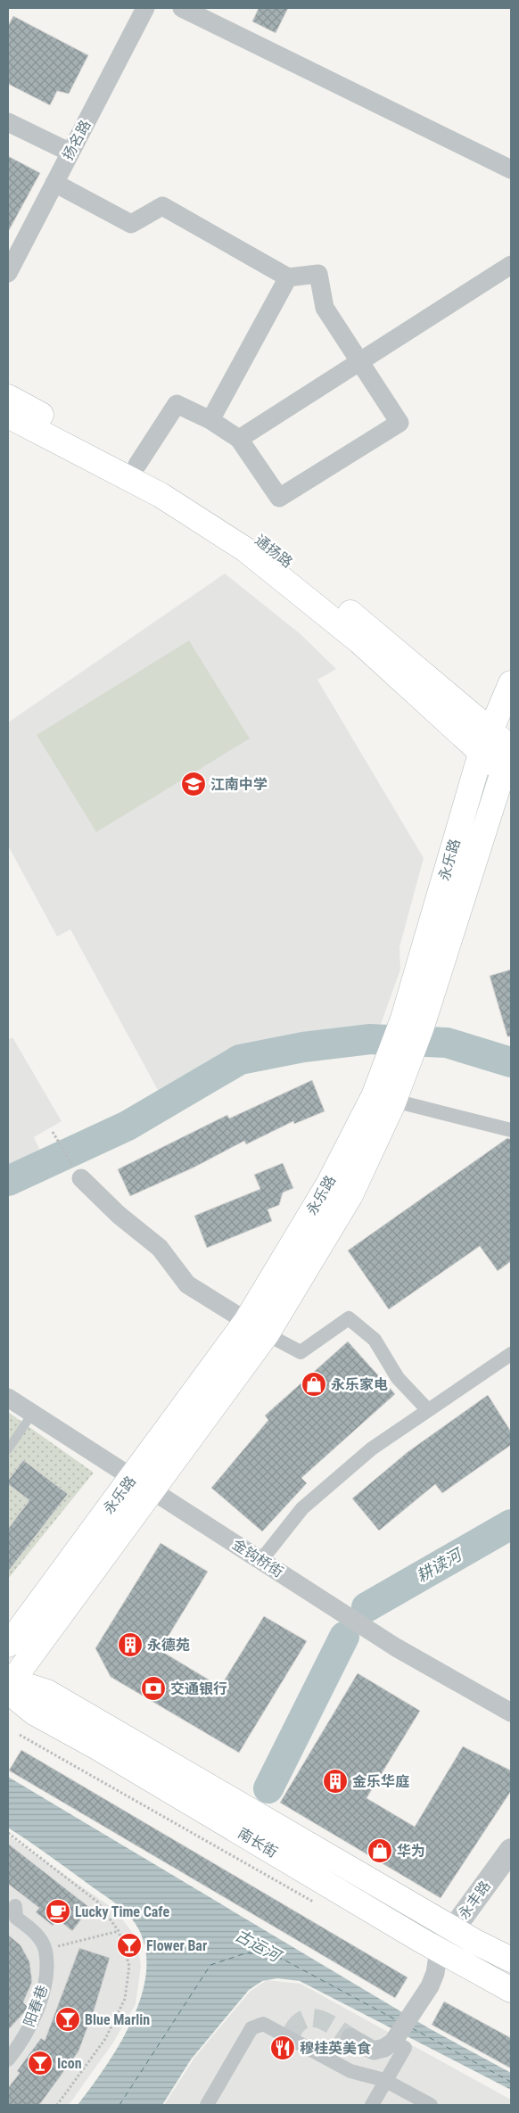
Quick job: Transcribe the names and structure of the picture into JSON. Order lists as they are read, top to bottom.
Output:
{
  "streets": {
    "main road": ["通扬路", "永乐路", "南长街"],
    "street": [
      "扬名路",
      "金钩桥街",
      "永丰路",
      "阳春巷"
    ]
  },
  "crossings": [
    ["通扬路", "永乐路"],
    ["永乐路", "金钩桥街"],
    ["永乐路", "南长街"],
    ["南长街", "永丰路"]
  ],
  "water": ["耕读河", "古运河"],
  "places": {
    "school or university": ["江南中学"],
    "shop": ["永乐家电", "华为"],
    "building": ["永德苑", "金乐华庭"],
    "bank": ["交通银行"],
    "cafe": ["Lucky Time Cafe"],
    "bar": ["Flower Bar", "Blue Marlin", "Icon"],
    "restaurant": ["穆桂英美食"]
  }
}
